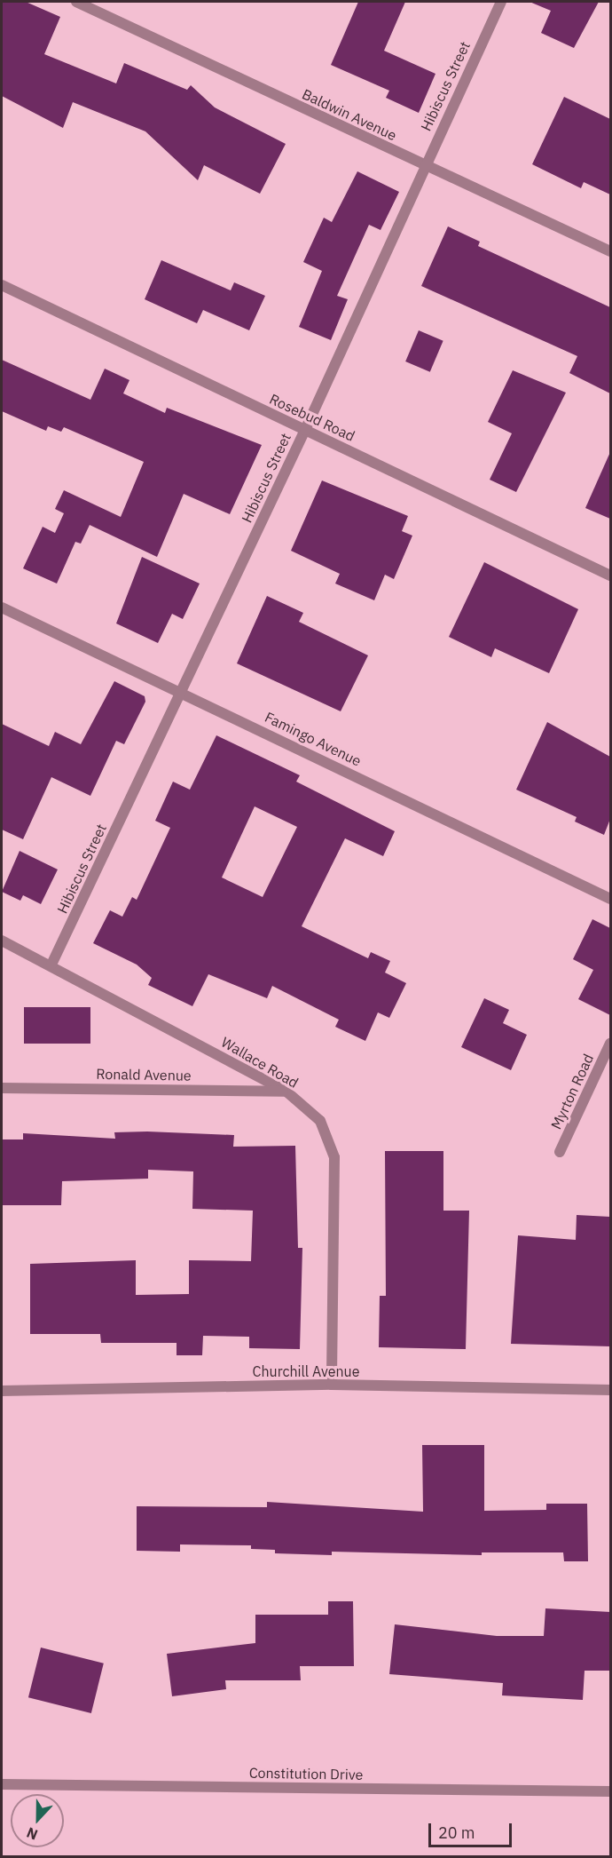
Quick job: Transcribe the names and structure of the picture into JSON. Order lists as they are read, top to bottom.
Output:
{
  "streets": {
    "street": [
      "Hibiscus Street",
      "Baldwin Avenue",
      "Rosebud Road",
      "Famingo Avenue",
      "Wallace Road",
      "Ronald Avenue",
      "Myrton Road",
      "Churchill Avenue",
      "Constitution Drive"
    ]
  },
  "crossings": [
    ["Hibiscus Street", "Baldwin Avenue"],
    ["Hibiscus Street", "Rosebud Road"],
    ["Hibiscus Street", "Famingo Avenue"],
    ["Hibiscus Street", "Wallace Road"],
    ["Wallace Road", "Ronald Avenue"],
    ["Wallace Road", "Churchill Avenue"]
  ],
  "scale_bar": "20 m",
  "north": "bottom"
}
